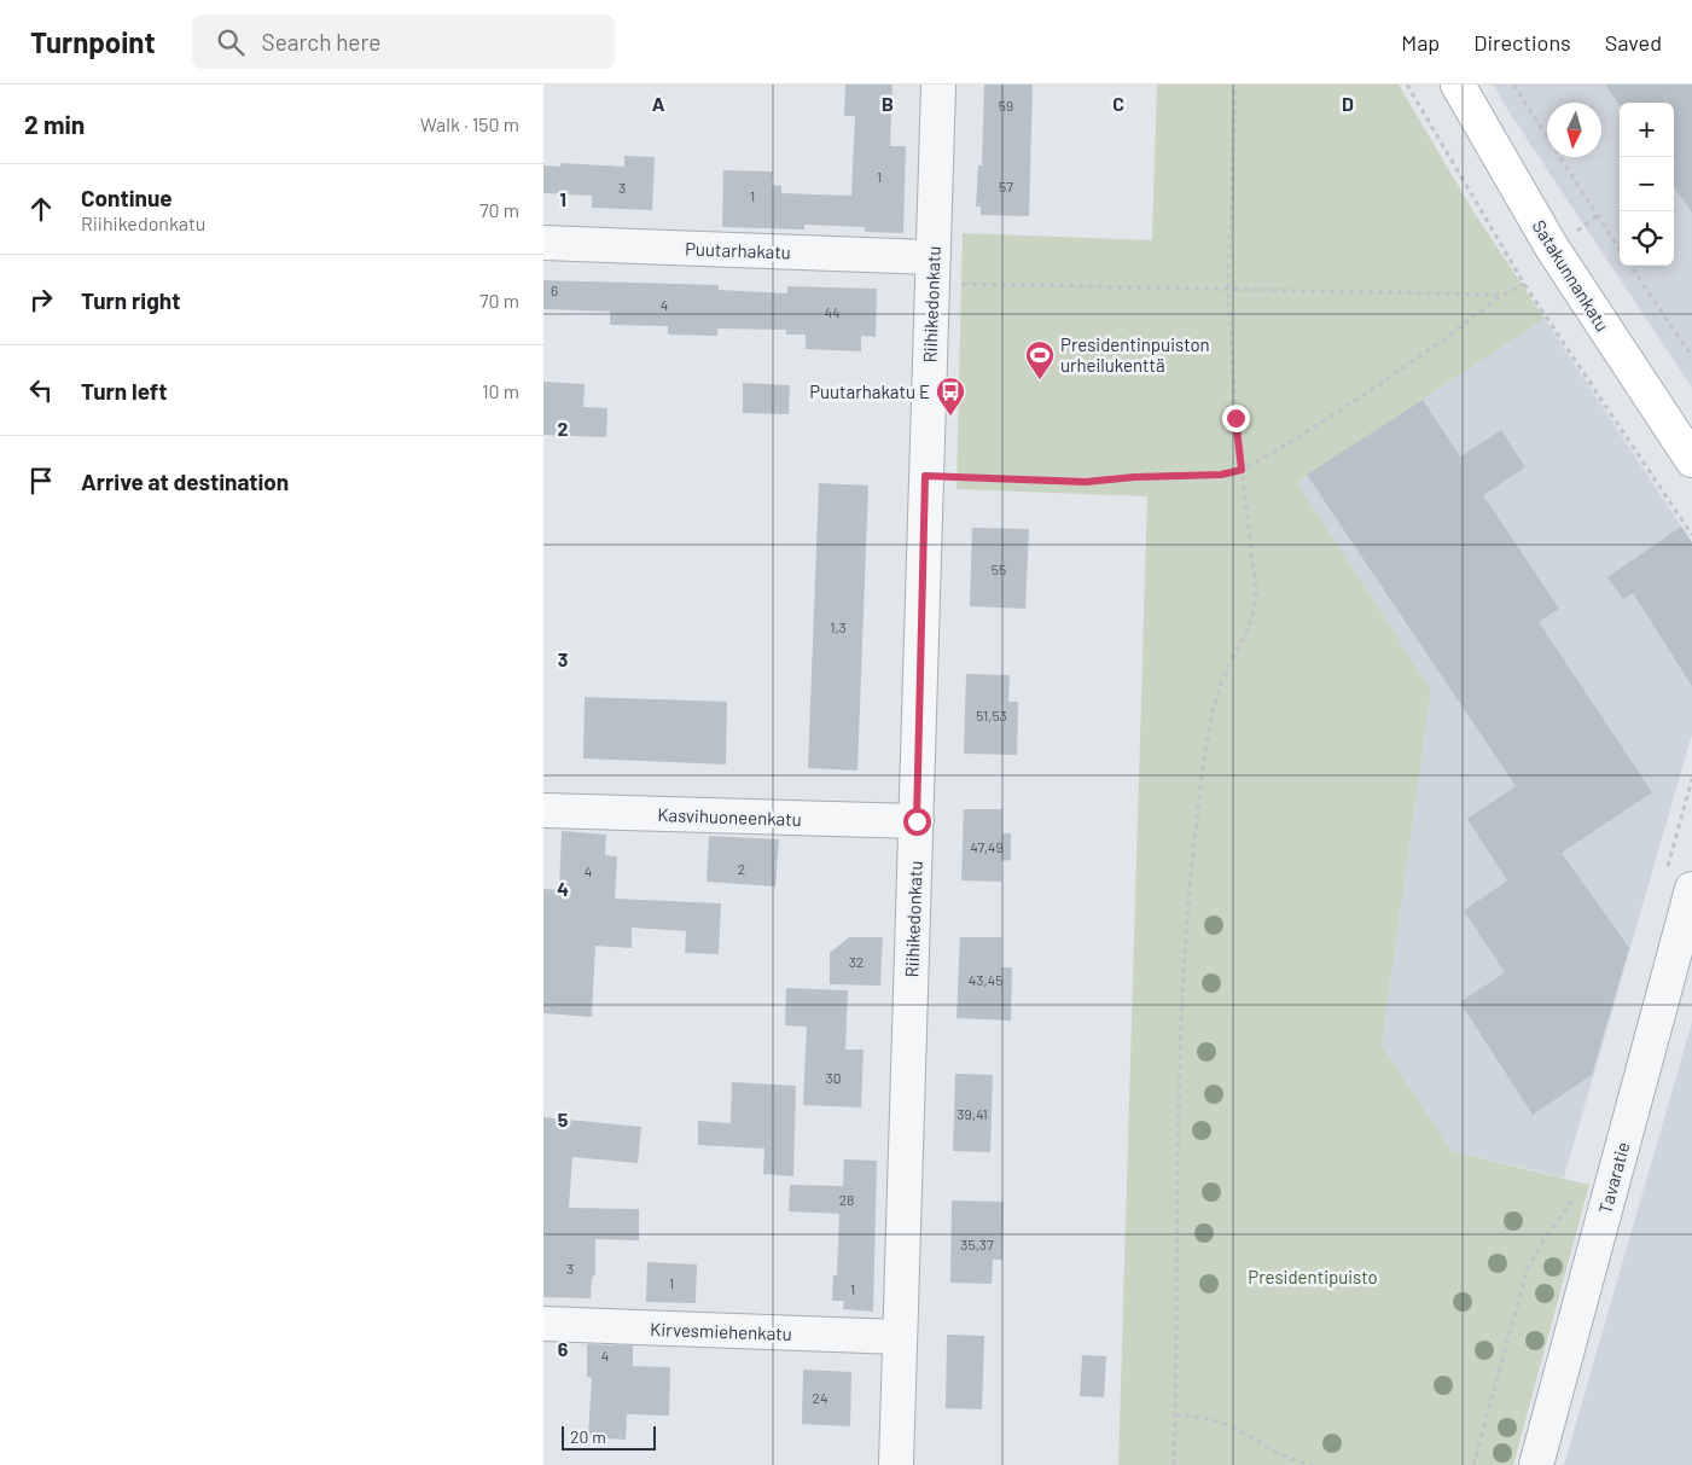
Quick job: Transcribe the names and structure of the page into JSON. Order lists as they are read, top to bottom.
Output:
{
  "streets": {
    "main road": ["Satakunnankatu"],
    "street": [
      "Puutarhakatu",
      "Riihikedonkatu",
      "Kasvihuoneenkatu",
      "Tavaratie",
      "Kirvesmiehenkatu"
    ]
  },
  "crossings": [
    ["Puutarhakatu", "Riihikedonkatu"],
    ["Riihikedonkatu", "Kasvihuoneenkatu"],
    ["Riihikedonkatu", "Kirvesmiehenkatu"]
  ],
  "parks": ["Presidentipuisto"],
  "places": {
    "sports": ["Presidentinpuiston urheilukenttä"],
    "bus stop": ["Puutarhakatu E"]
  },
  "house_numbers": [
    "59",
    "1",
    "57",
    "3",
    "1",
    "6",
    "4",
    "44",
    "55",
    "1,3",
    "51,53",
    "47,49",
    "2",
    "4",
    "32",
    "43,45",
    "30",
    "39,41",
    "28",
    "35,37",
    "3",
    "1",
    "1",
    "4",
    "24"
  ],
  "scale_bar": "20 m",
  "north": "bottom",
  "page": {
    "header": "Turnpoint",
    "search": "Search here",
    "nav": ["Map", "Directions", "Saved"],
    "heading": ["2 min", "Walk · 150 m"],
    "map_buttons": ["+", "−"],
    "list": [
      ["Continue", "Riihikedonkatu", "70 m"],
      ["Turn right", "70 m"],
      ["Turn left", "10 m"],
      "Arrive at destination"
    ],
    "scale": "20 m"
  },
  "grid": {
    "columns": [
      "A",
      "B",
      "C",
      "D"
    ],
    "rows": [
      "1",
      "2",
      "3",
      "4",
      "5",
      "6"
    ]
  }
}
